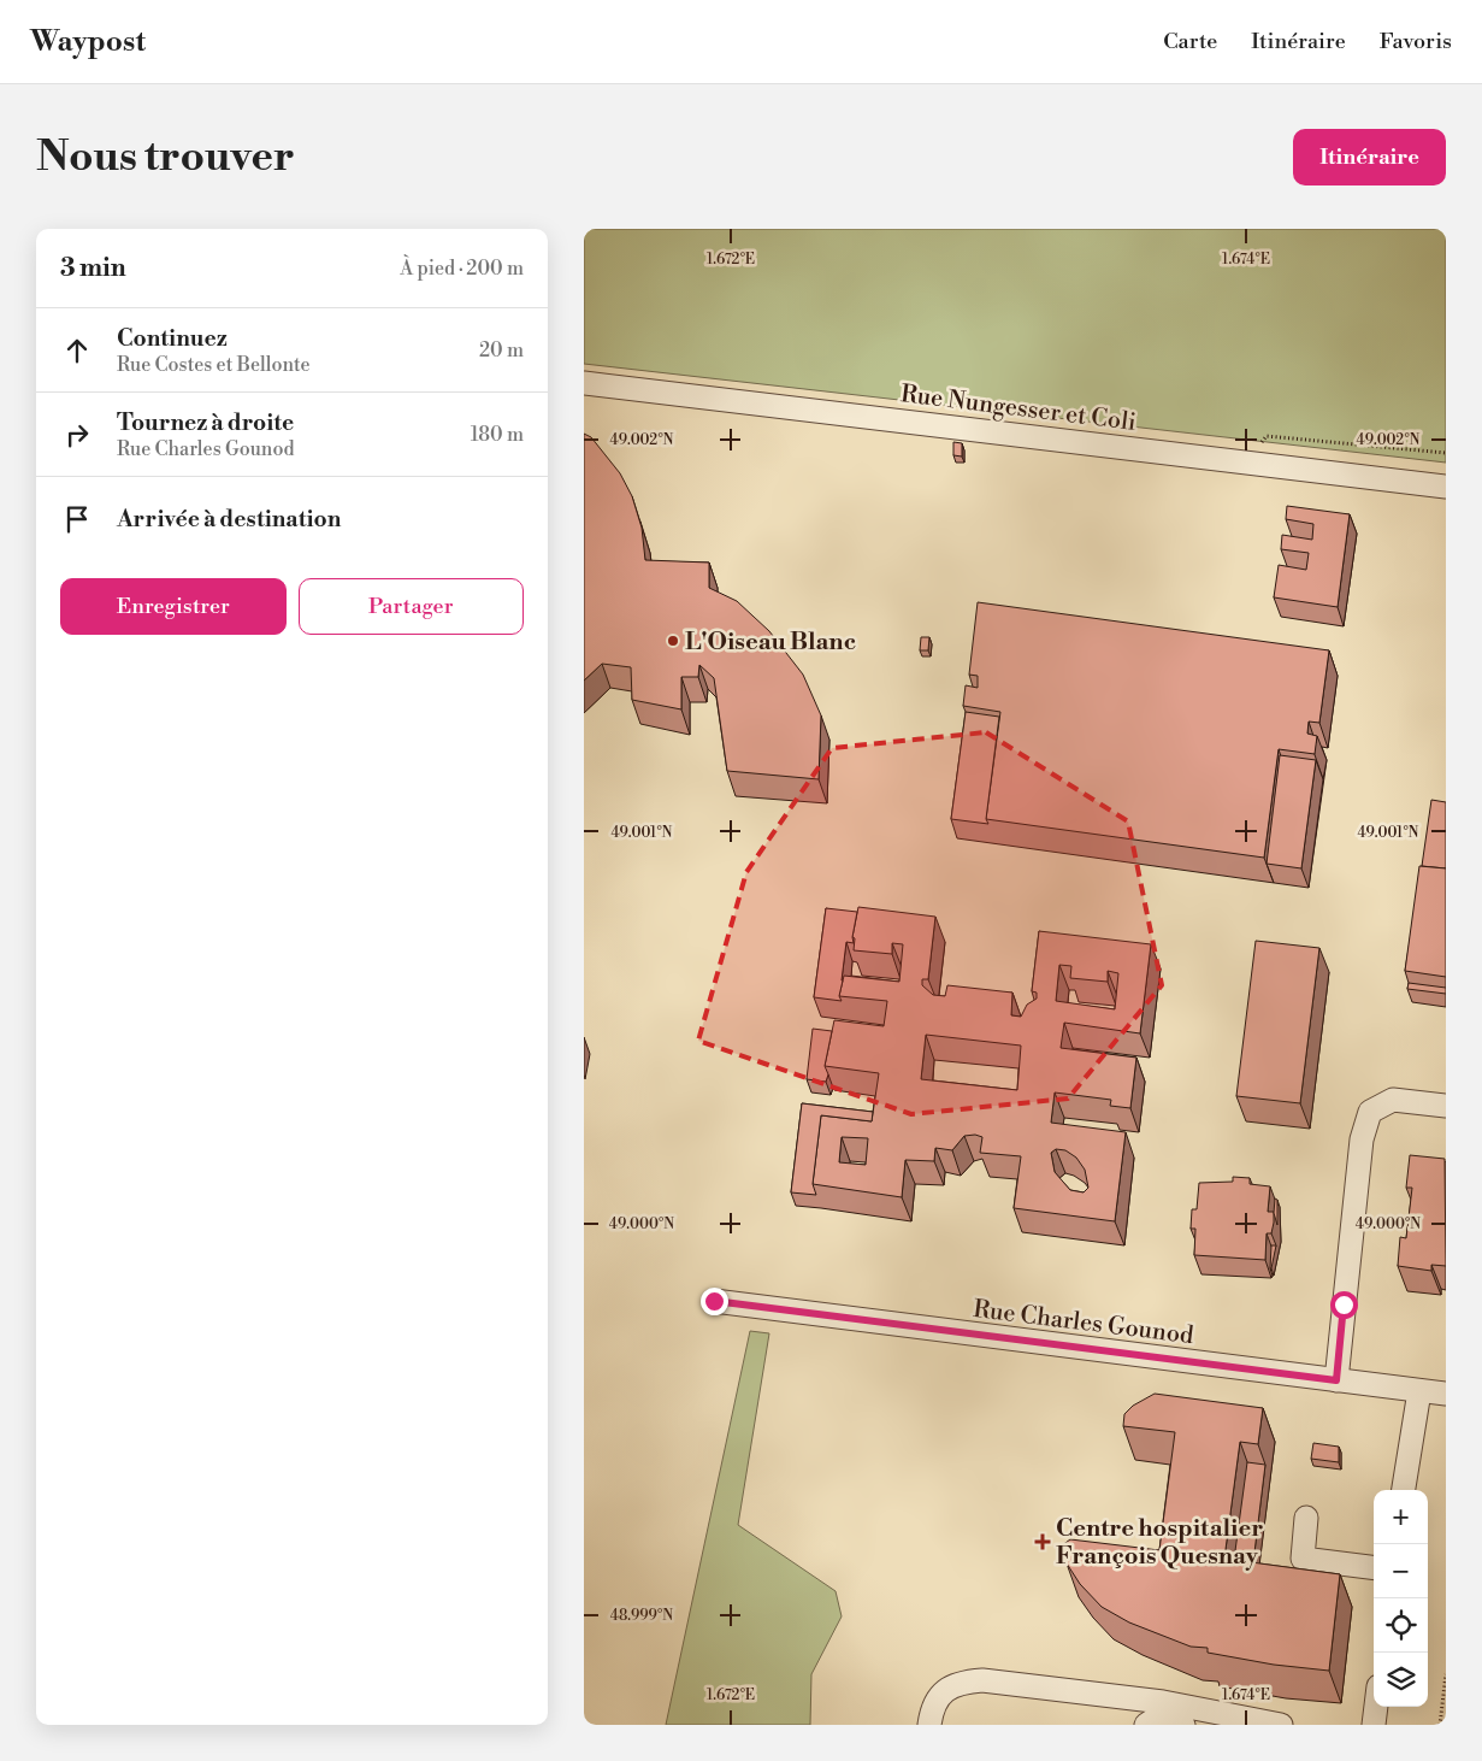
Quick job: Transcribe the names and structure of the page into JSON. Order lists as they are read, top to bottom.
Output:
{
  "streets": {
    "street": ["Rue Nungesser et Coli", "Rue Charles Gounod"]
  },
  "places": {
    "other": ["L'Oiseau Blanc"],
    "health": ["Centre hospitalier François Quesnay"]
  },
  "page": {
    "header": "Waypost",
    "nav": ["Carte", "Itinéraire", "Favoris"],
    "buttons": [
      "Itinéraire",
      ["Enregistrer", "Partager"]
    ],
    "title": "Nous trouver",
    "heading": ["3 min", "À pied · 200 m"],
    "list": [
      ["Continuez", "Rue Costes et Bellonte", "20 m"],
      ["Tournez à droite", "Rue Charles Gounod", "180 m"],
      "Arrivée à destination"
    ],
    "map_buttons": ["+", "−"]
  },
  "coordinates": [
    "1.672°E",
    "1.674°E",
    "49.002°N",
    "49.001°N",
    "49.000°N",
    "48.999°N"
  ]
}
